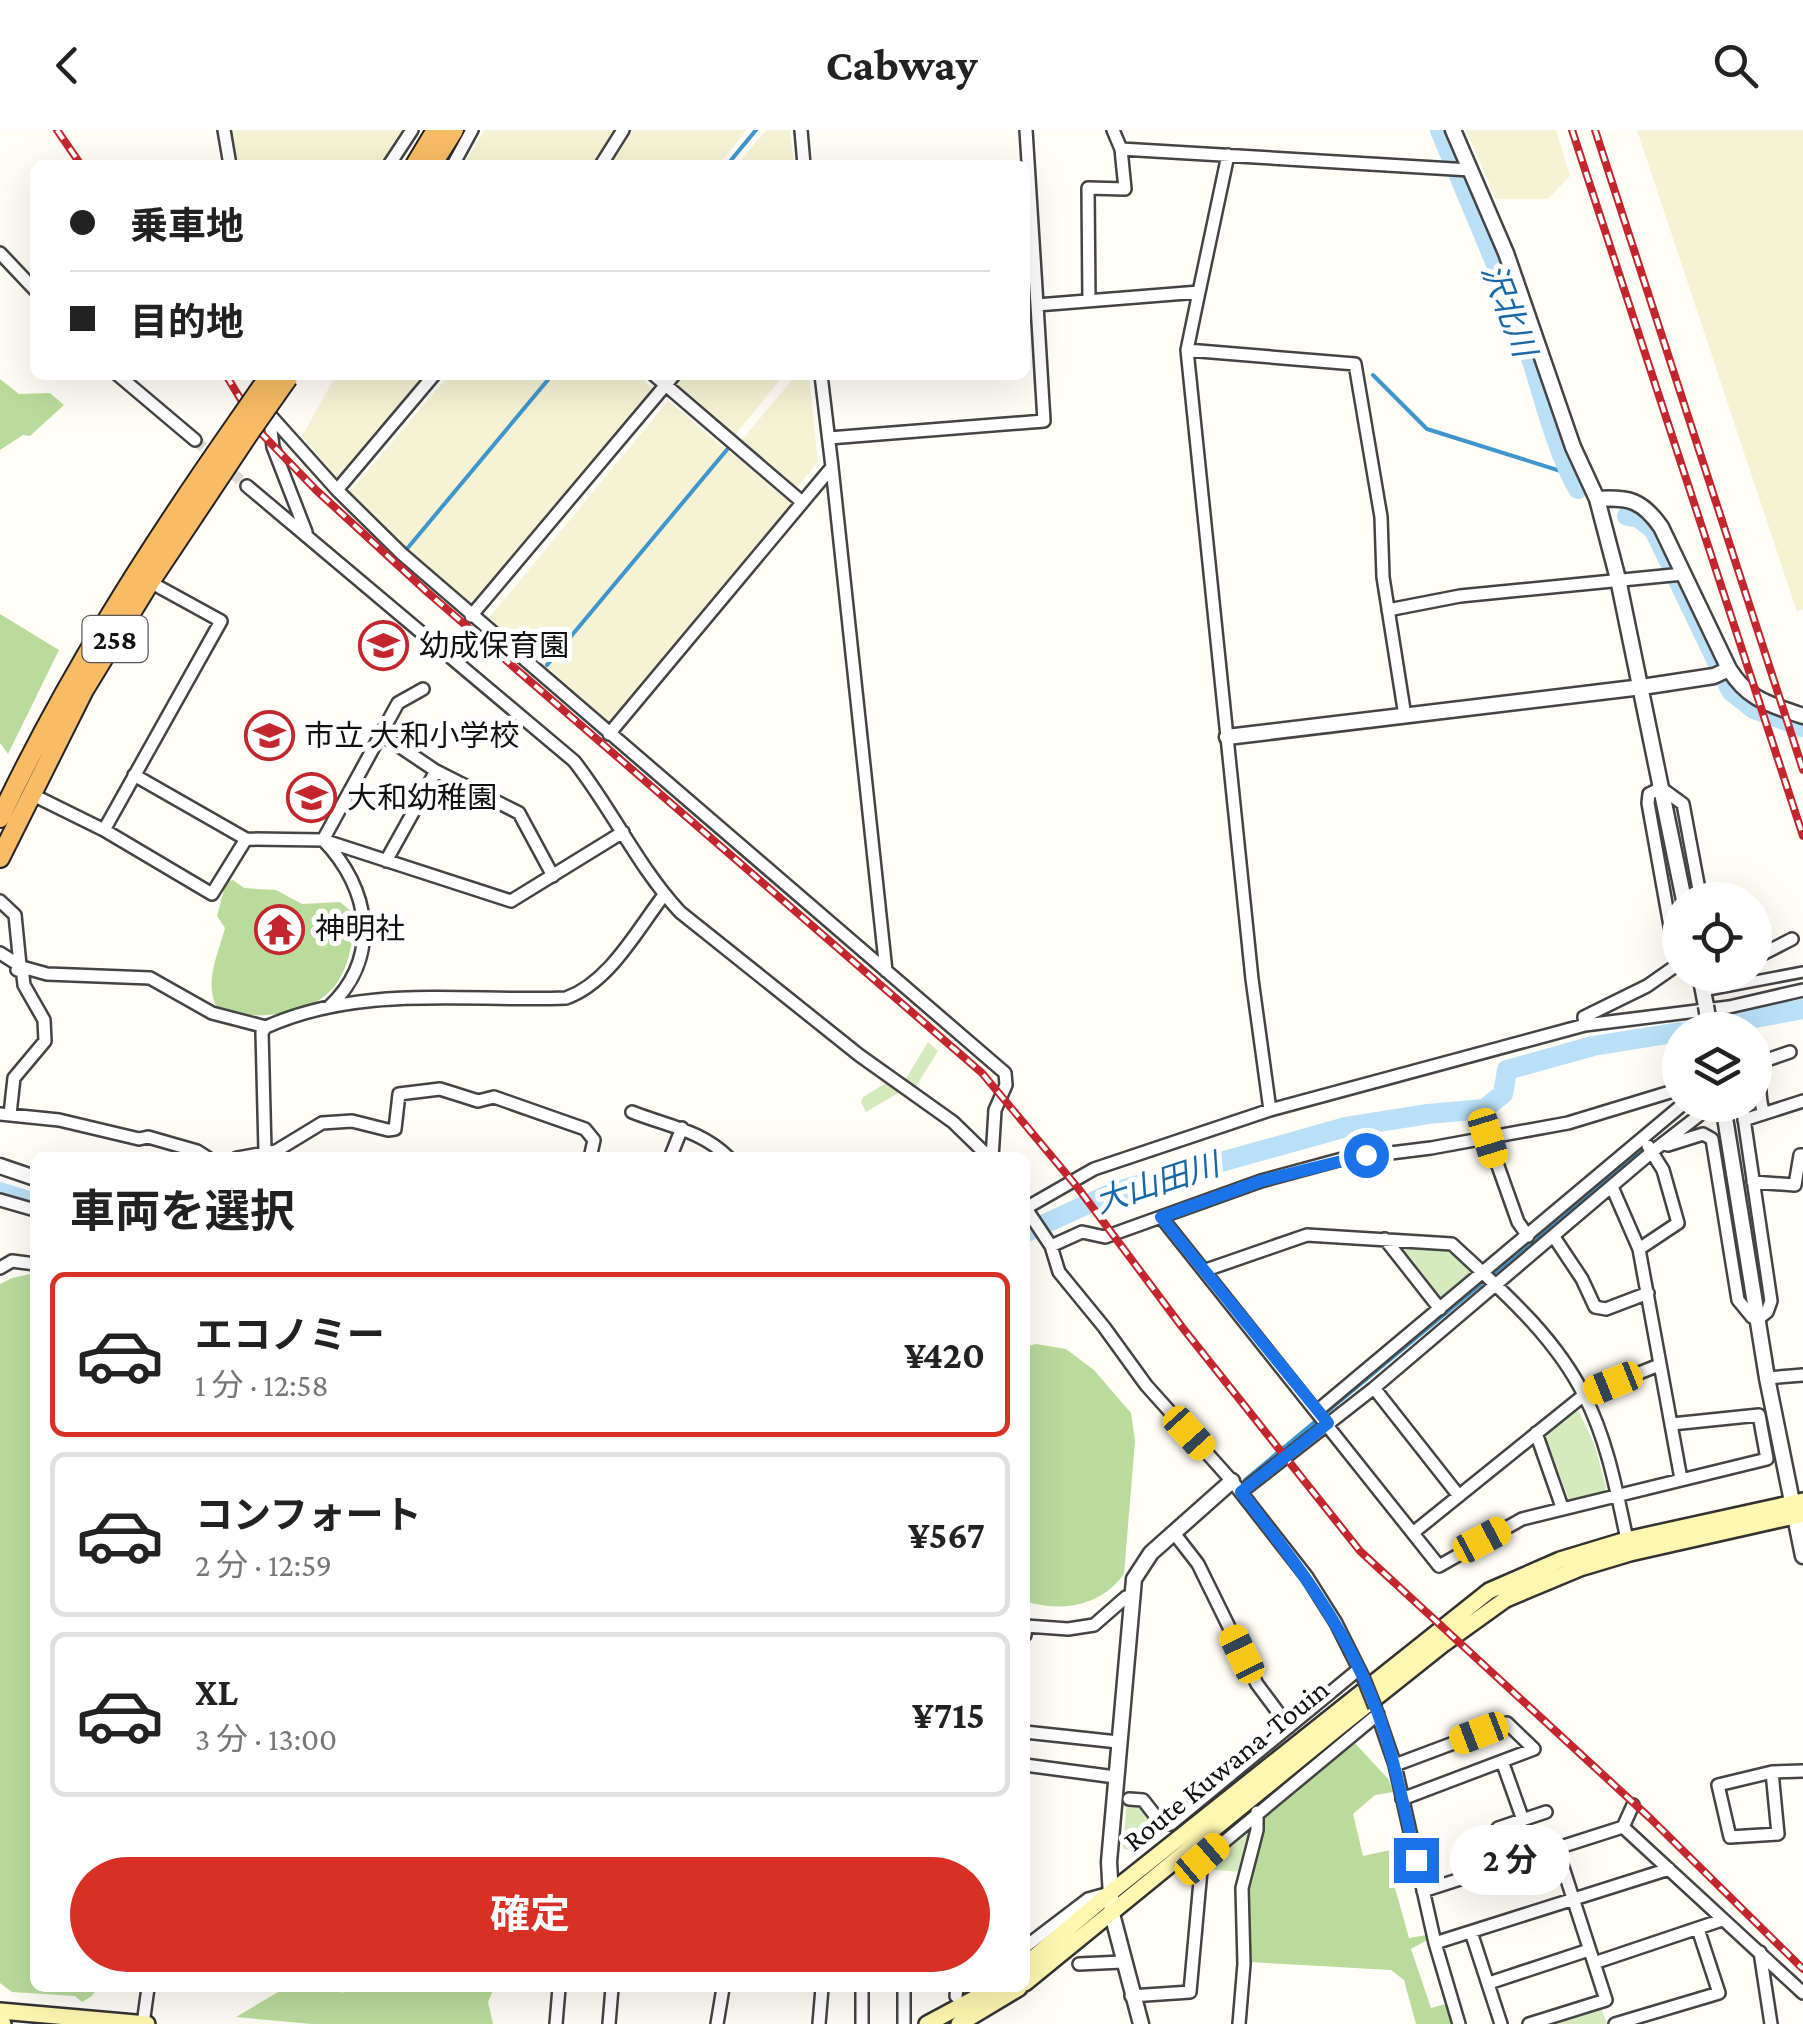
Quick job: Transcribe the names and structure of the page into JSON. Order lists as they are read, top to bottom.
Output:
{
  "streets": {
    "highway": ["258"],
    "main road": ["Route Kuwana-Touin"]
  },
  "water": ["沢北川", "大山田川"],
  "places": {
    "school or university": ["幼成保育園", "市立 大和小学校", "大和幼稚園"],
    "temple": ["神明社"]
  },
  "page": {
    "header": "Cabway",
    "banner": ["乗車地", "目的地"],
    "heading": "車両を選択",
    "list": [
      {
        "name": "エコノミー",
        "note": "1 分 · 12:58",
        "value": "¥420"
      },
      {
        "name": "コンフォート",
        "note": "2 分 · 12:59",
        "value": "¥567"
      },
      {
        "name": "XL",
        "note": "3 分 · 13:00",
        "value": "¥715"
      }
    ],
    "bubble": "2 分",
    "buttons": "確定"
  }
}
